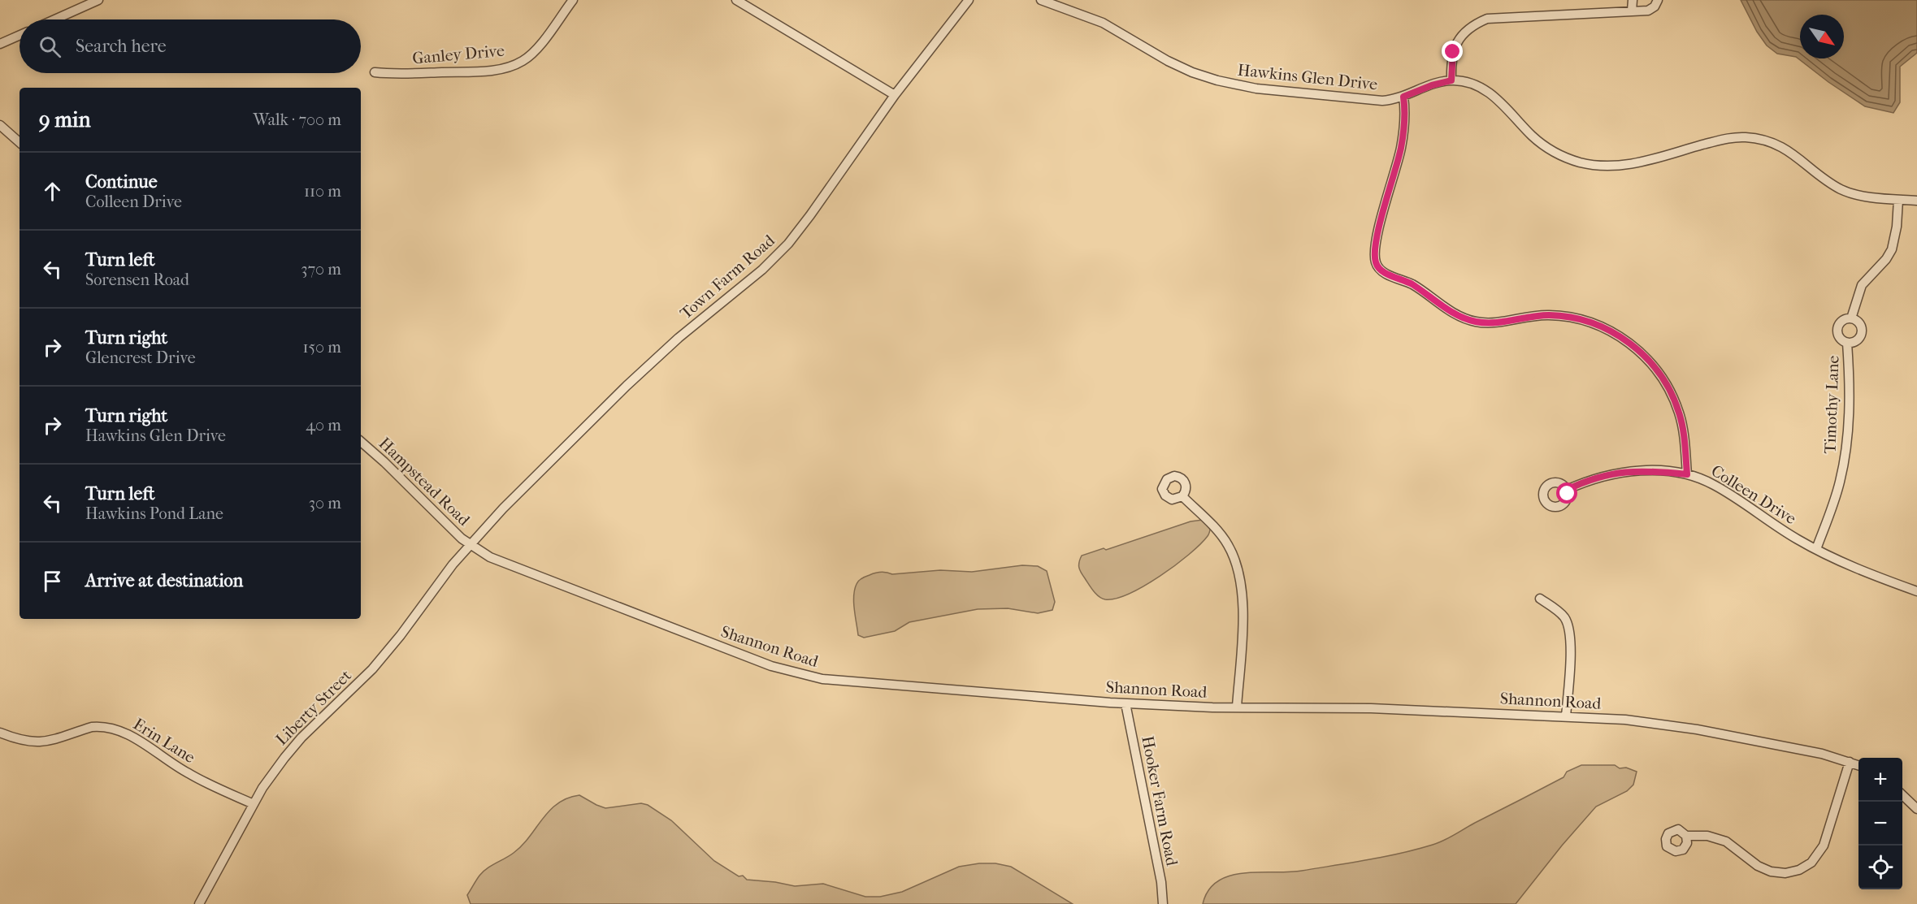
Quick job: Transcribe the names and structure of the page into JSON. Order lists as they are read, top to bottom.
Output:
{
  "streets": {
    "street": [
      "Ganley Drive",
      "Hawkins Glen Drive",
      "Town Farm Road",
      "Timothy Lane",
      "Hampstead Road",
      "Colleen Drive",
      "Shannon Road",
      "Liberty Street",
      "Erin Lane",
      "Hooker Farm Road"
    ]
  },
  "crossings": [
    ["Town Farm Road", "Hampstead Road"],
    ["Town Farm Road", "Shannon Road"],
    ["Town Farm Road", "Liberty Street"],
    ["Timothy Lane", "Colleen Drive"],
    ["Hampstead Road", "Shannon Road"],
    ["Hampstead Road", "Liberty Street"],
    ["Shannon Road", "Liberty Street"],
    ["Shannon Road", "Hooker Farm Road"],
    ["Liberty Street", "Erin Lane"]
  ],
  "north": "bottom right",
  "page": {
    "search": "Search here",
    "heading": ["9 min", "Walk · 700 m"],
    "list": [
      ["Continue", "Colleen Drive", "110 m"],
      ["Turn left", "Sorensen Road", "370 m"],
      ["Turn right", "Glencrest Drive", "150 m"],
      ["Turn right", "Hawkins Glen Drive", "40 m"],
      ["Turn left", "Hawkins Pond Lane", "30 m"],
      "Arrive at destination"
    ],
    "map_buttons": ["+", "−"]
  }
}
